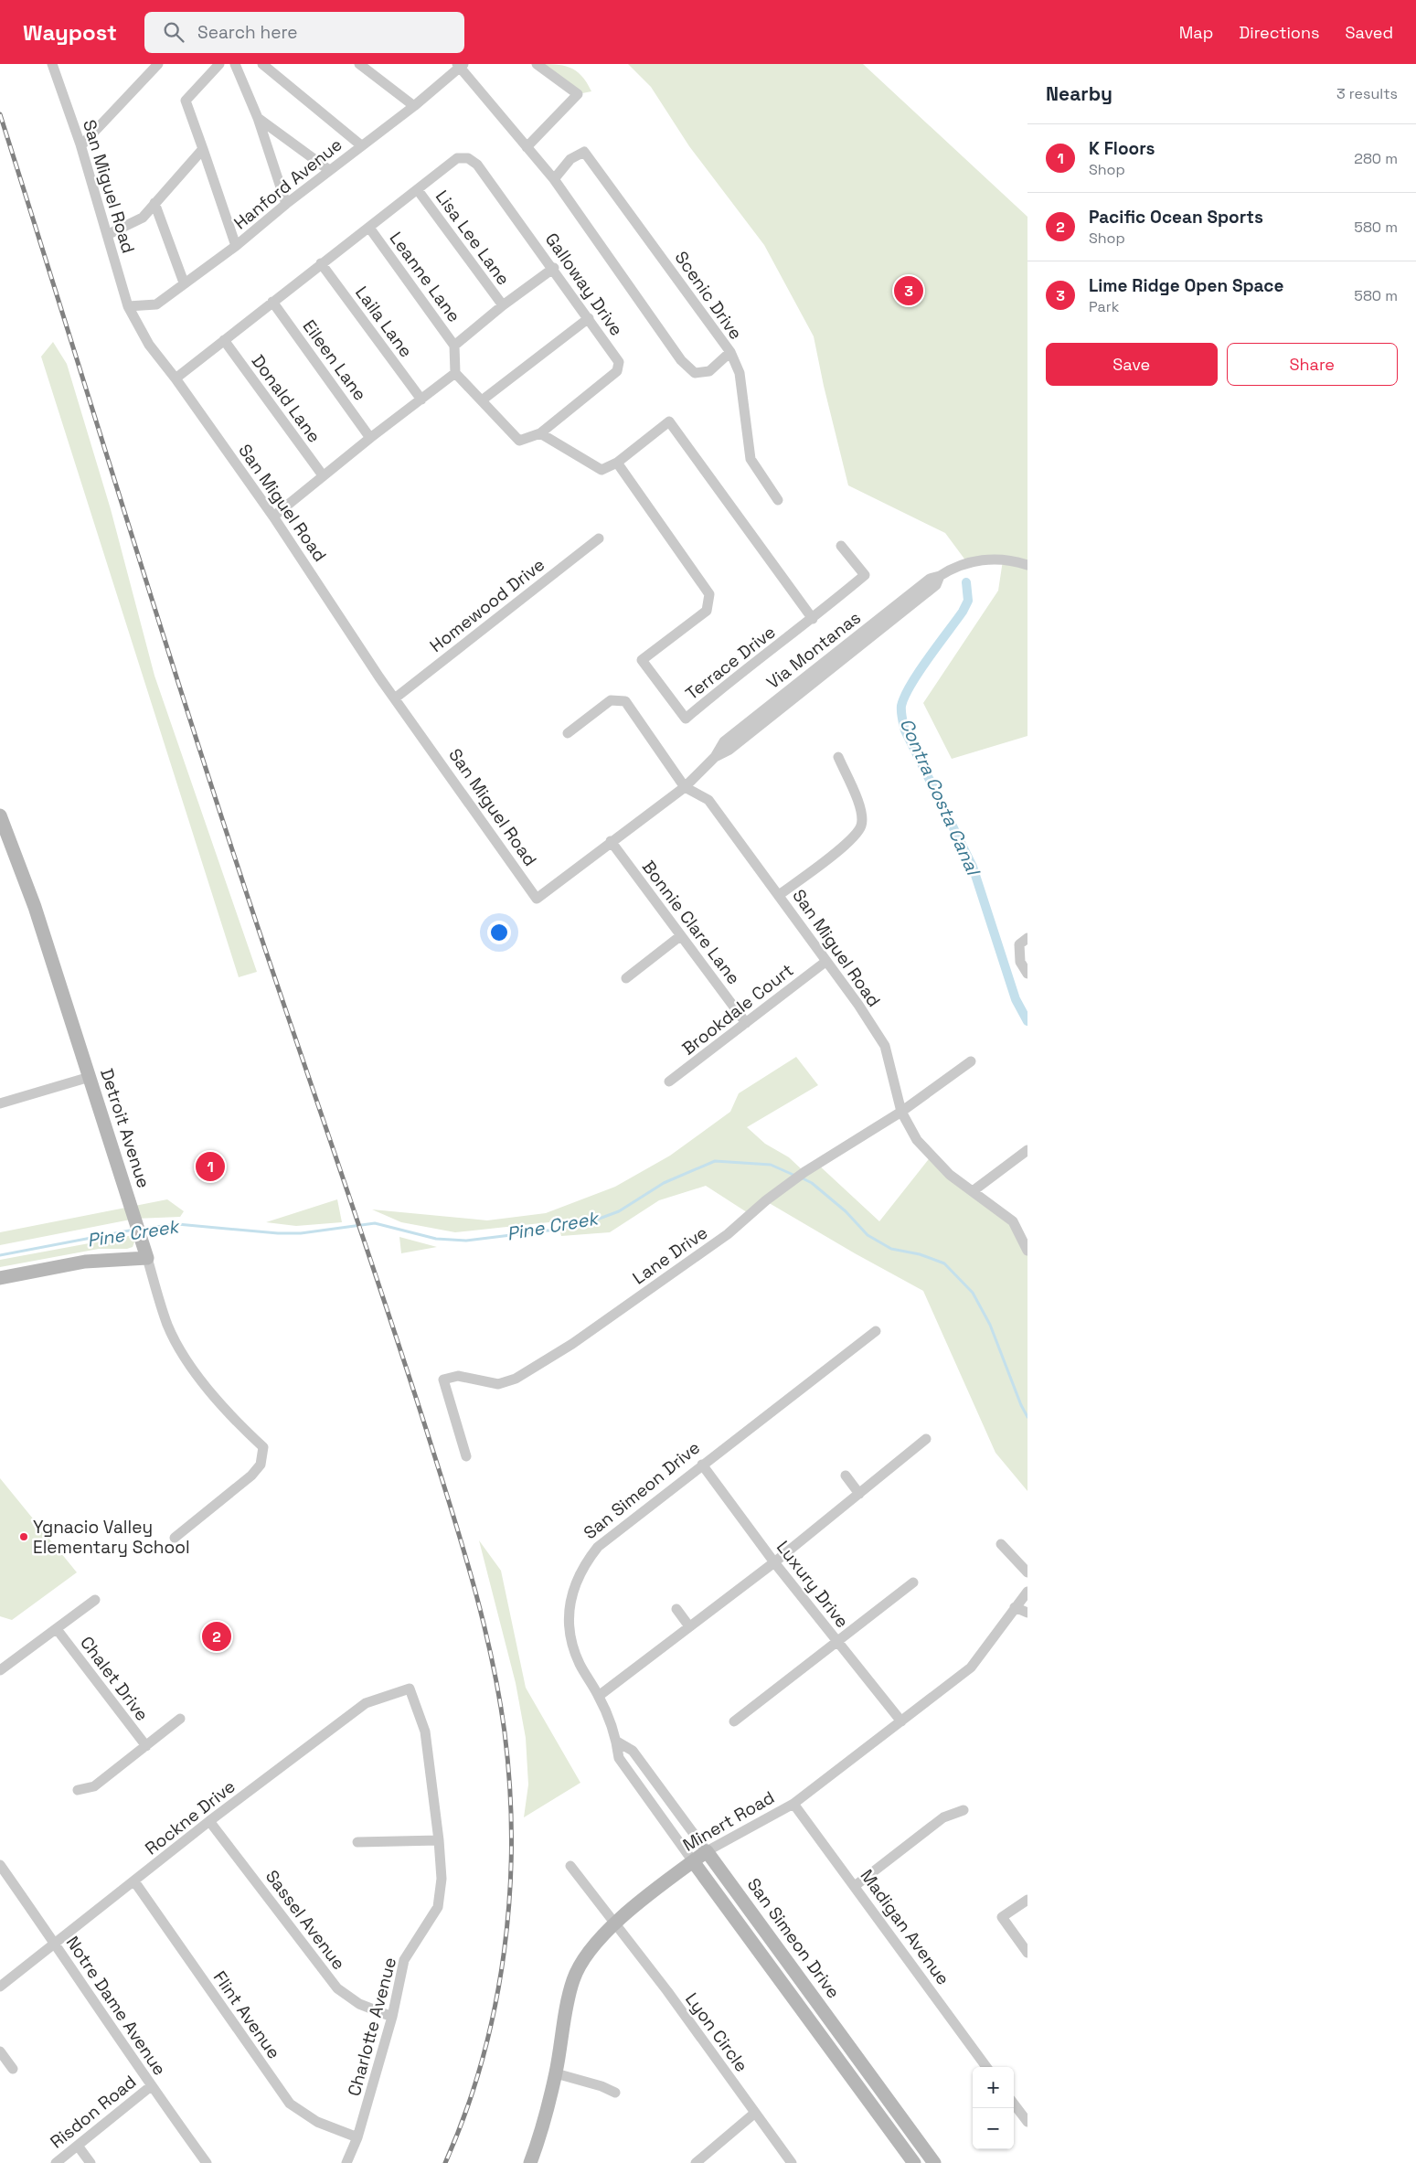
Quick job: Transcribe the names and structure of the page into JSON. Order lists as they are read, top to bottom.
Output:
{
  "streets": {
    "street": [
      "Hanford Avenue",
      "San Miguel Road",
      "Lisa Lee Lane",
      "Leanne Lane",
      "Galloway Drive",
      "Scenic Drive",
      "Laila Lane",
      "Eileen Lane",
      "Donald Lane",
      "Homewood Drive",
      "Via Montanas",
      "Terrace Drive",
      "Bonnie Clare Lane",
      "Brookdale Court",
      "Detroit Avenue",
      "Lane Drive",
      "San Simeon Drive",
      "Luxury Drive",
      "Chalet Drive",
      "Rockne Drive",
      "Minert Road",
      "Sassel Avenue",
      "Madigan Avenue",
      "Notre Dame Avenue",
      "Flint Avenue",
      "Charlotte Avenue",
      "Lyon Circle",
      "Risdon Road"
    ]
  },
  "crossings": [
    ["Hanford Avenue", "San Miguel Road"],
    ["Hanford Avenue", "Scenic Drive"],
    ["San Miguel Road", "Galloway Drive"],
    ["San Miguel Road", "Homewood Drive"],
    ["San Miguel Road", "Via Montanas"],
    ["San Miguel Road", "Bonnie Clare Lane"],
    ["San Miguel Road", "Brookdale Court"],
    ["San Miguel Road", "Lane Drive"],
    ["Lisa Lee Lane", "Galloway Drive"],
    ["Leanne Lane", "Galloway Drive"],
    ["Galloway Drive", "Laila Lane"],
    ["Galloway Drive", "Eileen Lane"],
    ["Galloway Drive", "Donald Lane"],
    ["Bonnie Clare Lane", "Brookdale Court"],
    ["San Simeon Drive", "Luxury Drive"],
    ["San Simeon Drive", "Minert Road"],
    ["Luxury Drive", "Minert Road"],
    ["Rockne Drive", "Sassel Avenue"],
    ["Rockne Drive", "Notre Dame Avenue"],
    ["Rockne Drive", "Flint Avenue"],
    ["Rockne Drive", "Charlotte Avenue"],
    ["Minert Road", "Madigan Avenue"],
    ["Minert Road", "Lyon Circle"],
    ["Sassel Avenue", "Charlotte Avenue"],
    ["Notre Dame Avenue", "Risdon Road"],
    ["Flint Avenue", "Charlotte Avenue"]
  ],
  "water": ["Contra Costa Canal", "Pine Creek"],
  "places": ["Ygnacio Valley Elementary School"],
  "page": {
    "header": "Waypost",
    "search": "Search here",
    "nav": ["Map", "Directions", "Saved"],
    "heading": ["Nearby", "3 results"],
    "list": [
      {
        "mark": "1",
        "name": "K Floors",
        "note": "Shop",
        "value": "280 m"
      },
      {
        "mark": "2",
        "name": "Pacific Ocean Sports",
        "note": "Shop",
        "value": "580 m"
      },
      {
        "mark": "3",
        "name": "Lime Ridge Open Space",
        "note": "Park",
        "value": "580 m"
      }
    ],
    "pins": ["3", "1", "2"],
    "buttons": ["Save", "Share"],
    "map_buttons": ["+", "−"]
  }
}
